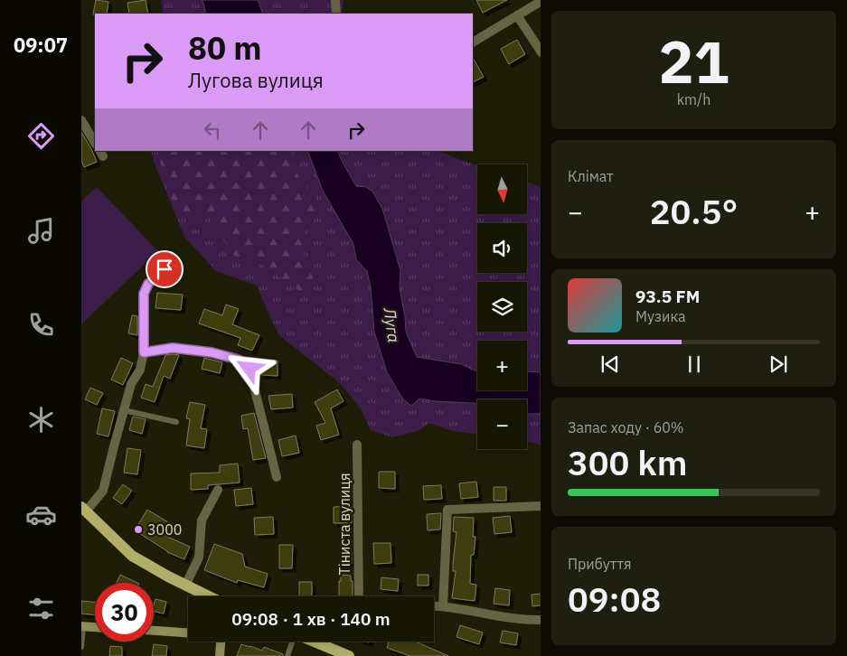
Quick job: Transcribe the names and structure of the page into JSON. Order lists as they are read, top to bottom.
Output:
{
  "streets": {
    "street": ["Тіниста вулиця"]
  },
  "water": ["Луга"],
  "places": ["3000"],
  "north": "bottom",
  "page": {
    "tabs": "09:07",
    "tile": [
      ["21", "km/h"],
      "Клімат",
      ["Запас ходу · 60%", "300 km"],
      ["Прибуття", "09:08"]
    ],
    "turn": ["80 m", "Лугова вулиця"],
    "map_buttons": ["+", "−"],
    "heat": ["−", "20.5°", "+"],
    "song": ["93.5 FM", "Музика"],
    "limit": "30",
    "trip": "09:08 · 1 хв · 140 m"
  }
}
